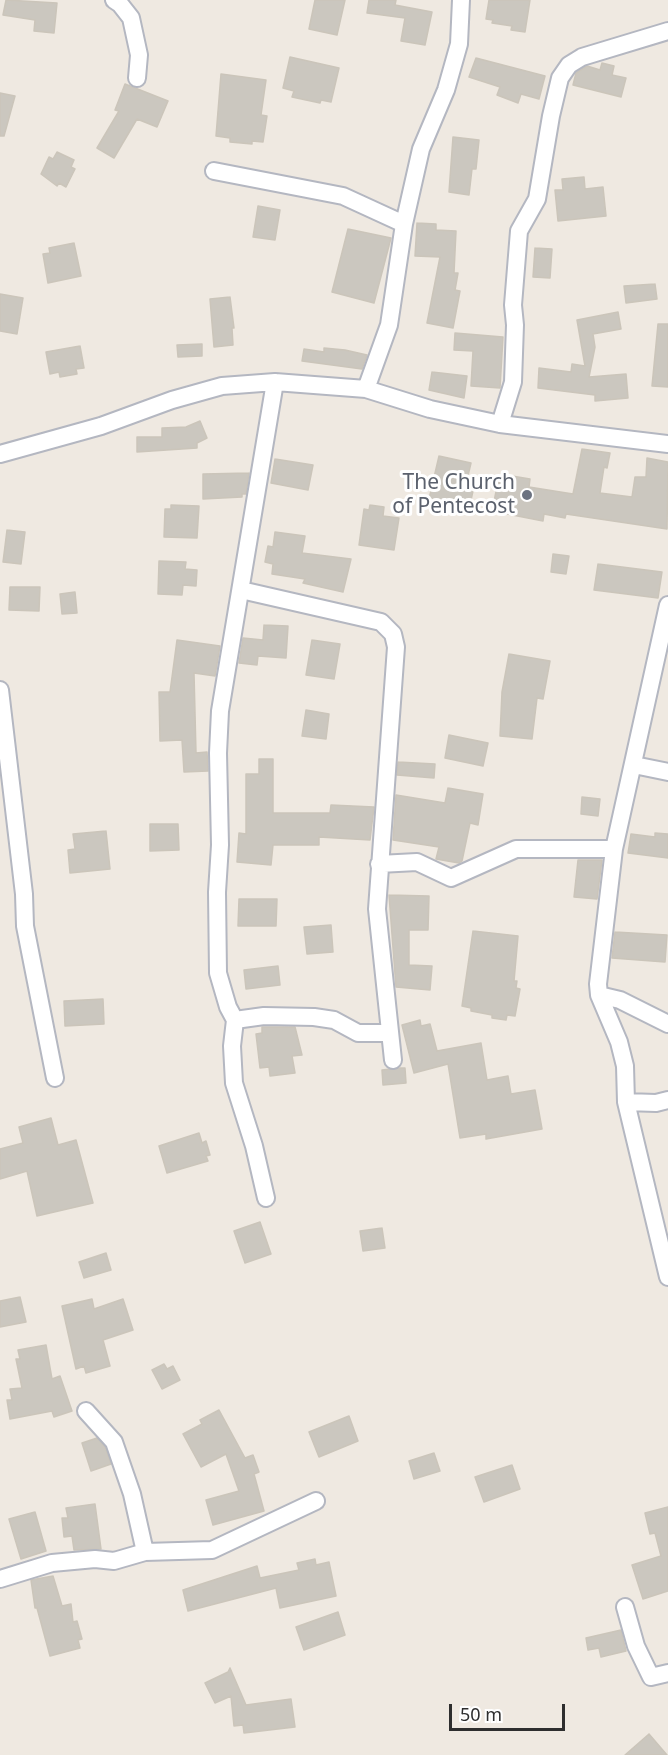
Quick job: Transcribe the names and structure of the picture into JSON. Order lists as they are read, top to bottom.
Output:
{
  "places": ["The Church of Pentecost"],
  "scale_bar": "50 m"
}
